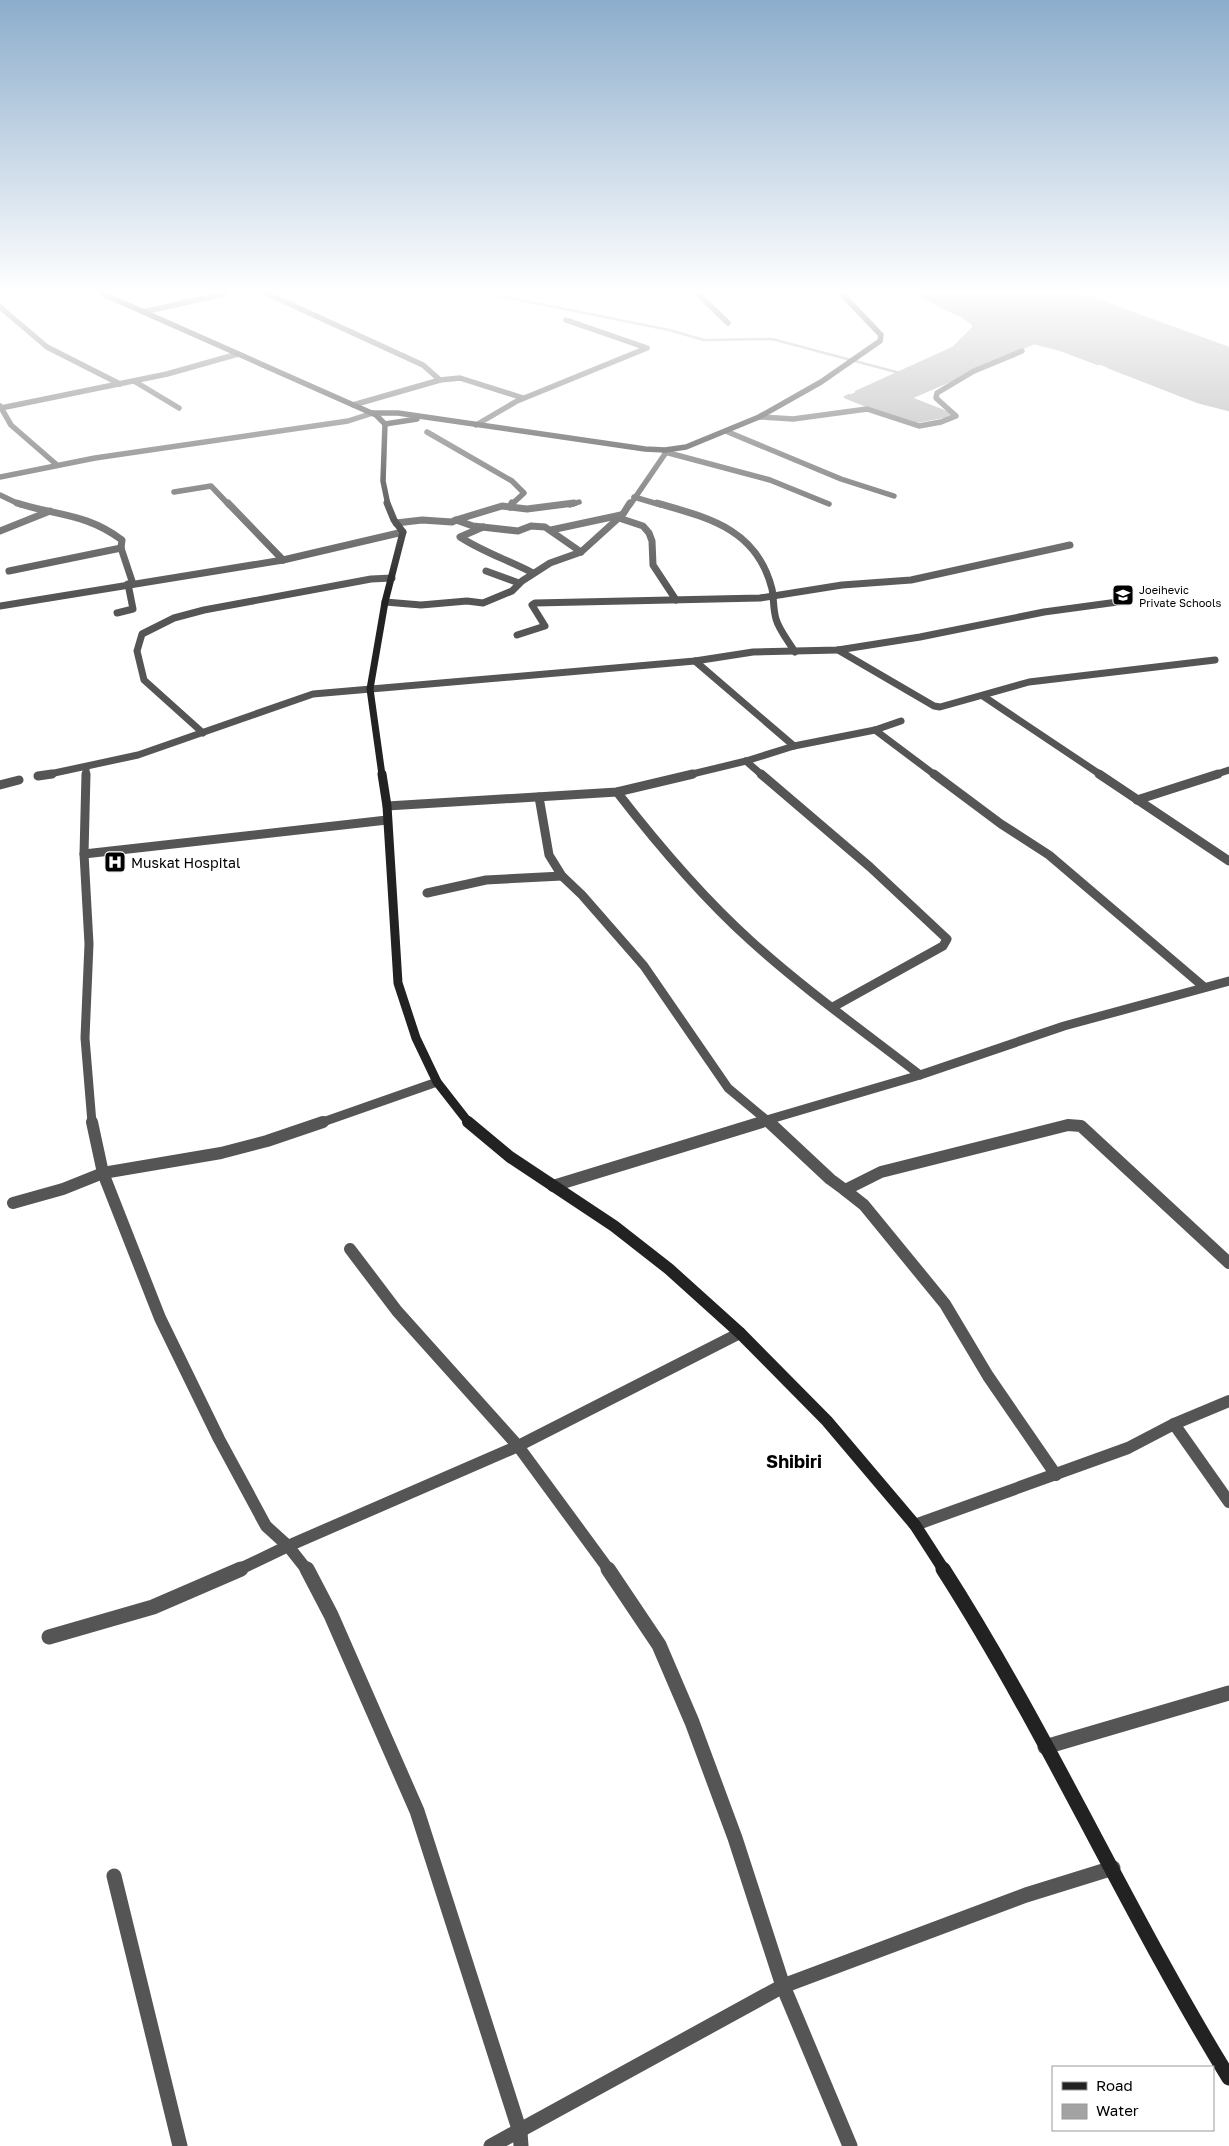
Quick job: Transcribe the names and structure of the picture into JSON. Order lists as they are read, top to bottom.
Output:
{
  "districts": ["Shibiri"],
  "places": {
    "school or university": ["Joeihevic Private Schools"],
    "hospital": ["Muskat Hospital"]
  },
  "legend": ["Road", "Water"]
}
